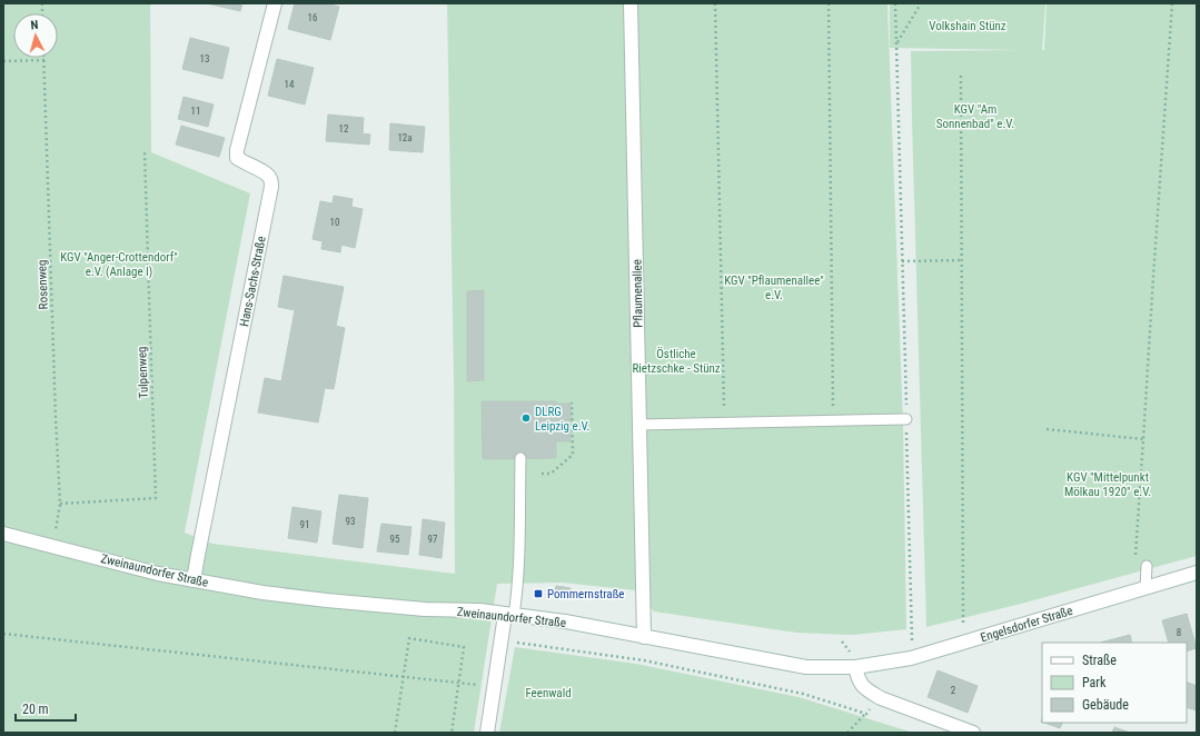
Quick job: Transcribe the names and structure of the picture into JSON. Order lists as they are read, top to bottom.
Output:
{
  "streets": {
    "street": [
      "Hans-Sachs-Straße",
      "Pflaumenallee",
      "Zweinaundorfer Straße",
      "Engelsdorfer Straße"
    ],
    "path": ["Rosenweg", "Tulpenweg"]
  },
  "crossings": [
    ["Hans-Sachs-Straße", "Zweinaundorfer Straße"],
    ["Rosenweg", "Tulpenweg"],
    ["Pflaumenallee", "Zweinaundorfer Straße"],
    ["Zweinaundorfer Straße", "Engelsdorfer Straße"]
  ],
  "parks": [
    "Volkshain Stünz",
    "KGV \"Am Sonnenbad\" e.V.",
    "KGV \"Anger-Crottendorf\" e.V. (Anlage I)",
    "KGV \"Pflaumenallee\" e.V.",
    "Östliche Rietzschke - Stünz",
    "KGV \"Mittelpunkt Mölkau 1920\" e.V.",
    "Feenwald"
  ],
  "places": {
    "other": ["DLRG Leipzig e.V."],
    "transit": ["Pommernstraße"]
  },
  "house_numbers": [
    "16",
    "13",
    "14",
    "11",
    "12",
    "12a",
    "10",
    "93",
    "91",
    "95",
    "97",
    "8",
    "2"
  ],
  "legend": ["Straße", "Park", "Gebäude"],
  "scale_bar": "20 m",
  "north": "top"
}
